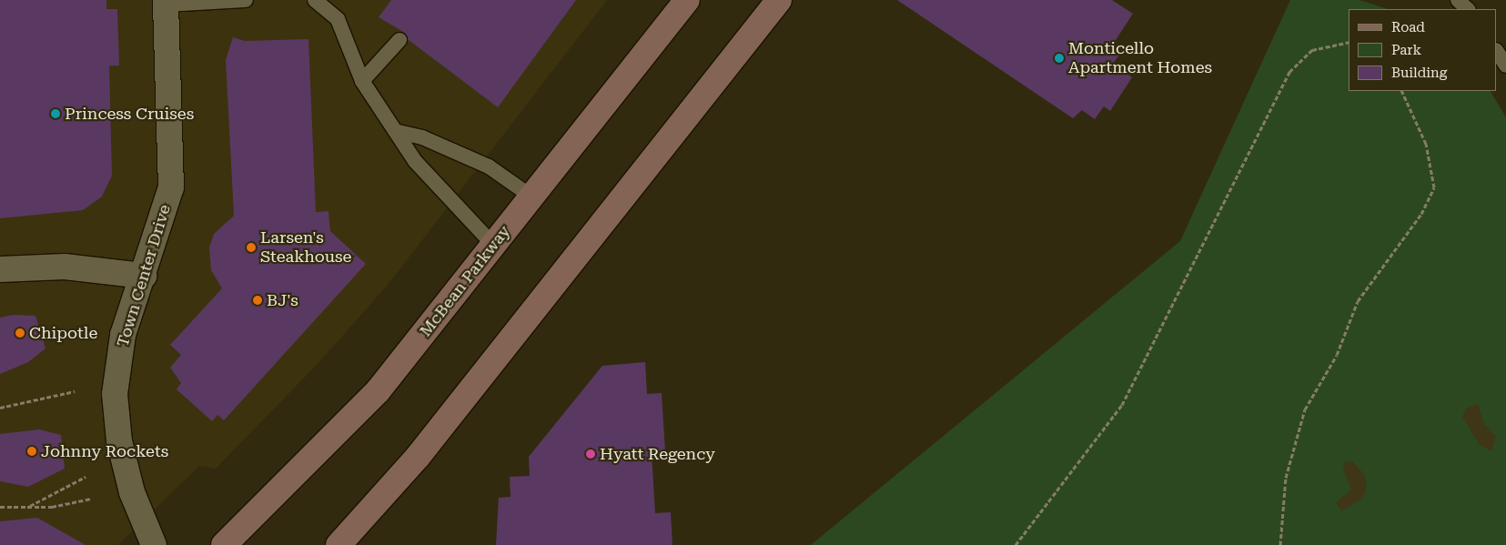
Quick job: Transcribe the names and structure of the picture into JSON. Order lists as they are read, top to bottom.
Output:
{
  "streets": {
    "main road": ["McBean Parkway"],
    "street": ["Town Center Drive"]
  },
  "places": [
    "Monticello Apartment Homes",
    "Princess Cruises",
    "Larsen's Steakhouse",
    "BJ's",
    "Chipotle",
    "Johnny Rockets",
    "Hyatt Regency"
  ],
  "legend": ["Road", "Park", "Building"]
}
